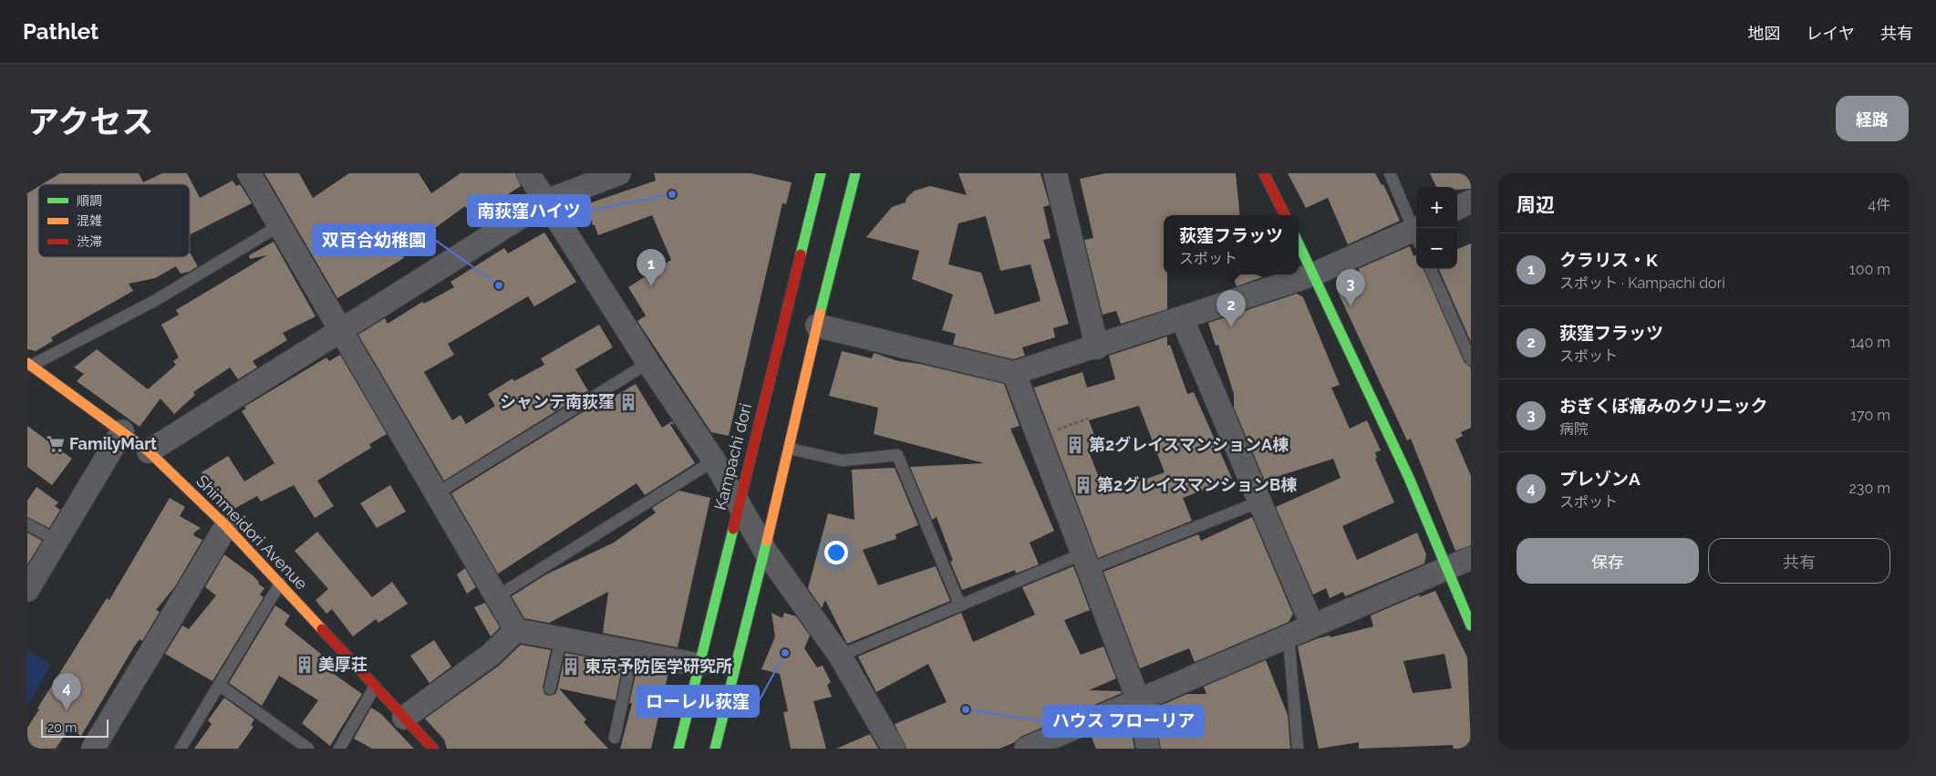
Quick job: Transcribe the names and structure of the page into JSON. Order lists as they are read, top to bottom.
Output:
{
  "streets": {
    "main road": ["Kampachi dori", "Shinmeidori Avenue"]
  },
  "places": {
    "other": [
      "南荻窪ハイツ",
      "双百合幼稚園",
      "ローレル荻窪",
      "ハウス フローリア"
    ],
    "building": [
      "シャンテ南荻窪",
      "第2グレイスマンションA棟",
      "第2グレイスマンションB棟",
      "美厚荘",
      "東京予防医学研究所"
    ],
    "supermarket": ["FamilyMart"]
  },
  "legend": ["順調", "混雑", "渋滞"],
  "scale_bar": "20 m",
  "page": {
    "header": "Pathlet",
    "nav": ["地図", "レイヤ", "共有"],
    "title": "アクセス",
    "buttons": [
      "経路",
      ["保存", "共有"]
    ],
    "heading": ["周辺", "4件"],
    "map_buttons": ["+", "−"],
    "popup": ["荻窪フラッツ", "スポット"],
    "list": [
      {
        "mark": "1",
        "name": "クラリス・K",
        "note": "スポット · Kampachi dori",
        "value": "100 m"
      },
      {
        "mark": "2",
        "name": "荻窪フラッツ",
        "note": "スポット",
        "value": "140 m"
      },
      {
        "mark": "3",
        "name": "おぎくぼ痛みのクリニック",
        "note": "病院",
        "value": "170 m"
      },
      {
        "mark": "4",
        "name": "プレゾンA",
        "note": "スポット",
        "value": "230 m"
      }
    ],
    "pins": [
      "1",
      "3",
      "2",
      "4"
    ],
    "scale": "20 m"
  }
}
